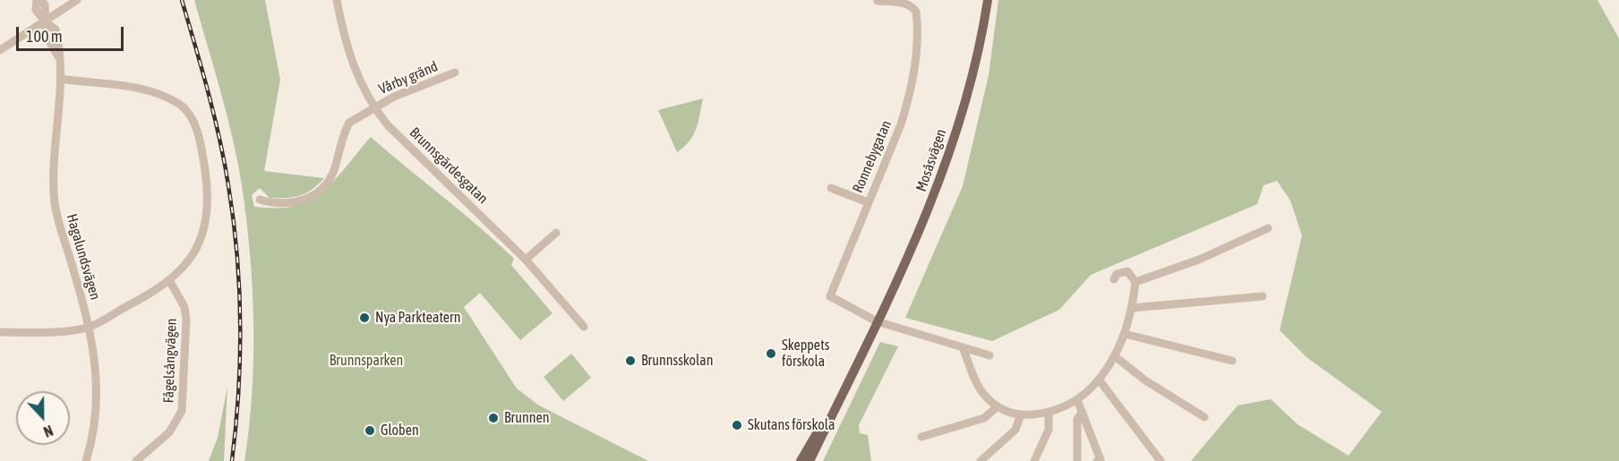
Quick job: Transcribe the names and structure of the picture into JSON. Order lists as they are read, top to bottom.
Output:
{
  "streets": {
    "main road": ["Mosåsvägen"],
    "street": [
      "Vårby gränd",
      "Ronnebygatan",
      "Brunnsgärdesgatan",
      "Hagalundsvägen",
      "Fågelsångvägen"
    ]
  },
  "crossings": [
    ["Vårby gränd", "Brunnsgärdesgatan"],
    ["Ronnebygatan", "Mosåsvägen"]
  ],
  "parks": ["Brunnsparken"],
  "places": [
    "Nya Parkteatern",
    "Skeppets förskola",
    "Brunnsskolan",
    "Brunnen",
    "Skutans förskola",
    "Globen"
  ],
  "scale_bar": "100 m",
  "north": "bottom"
}
